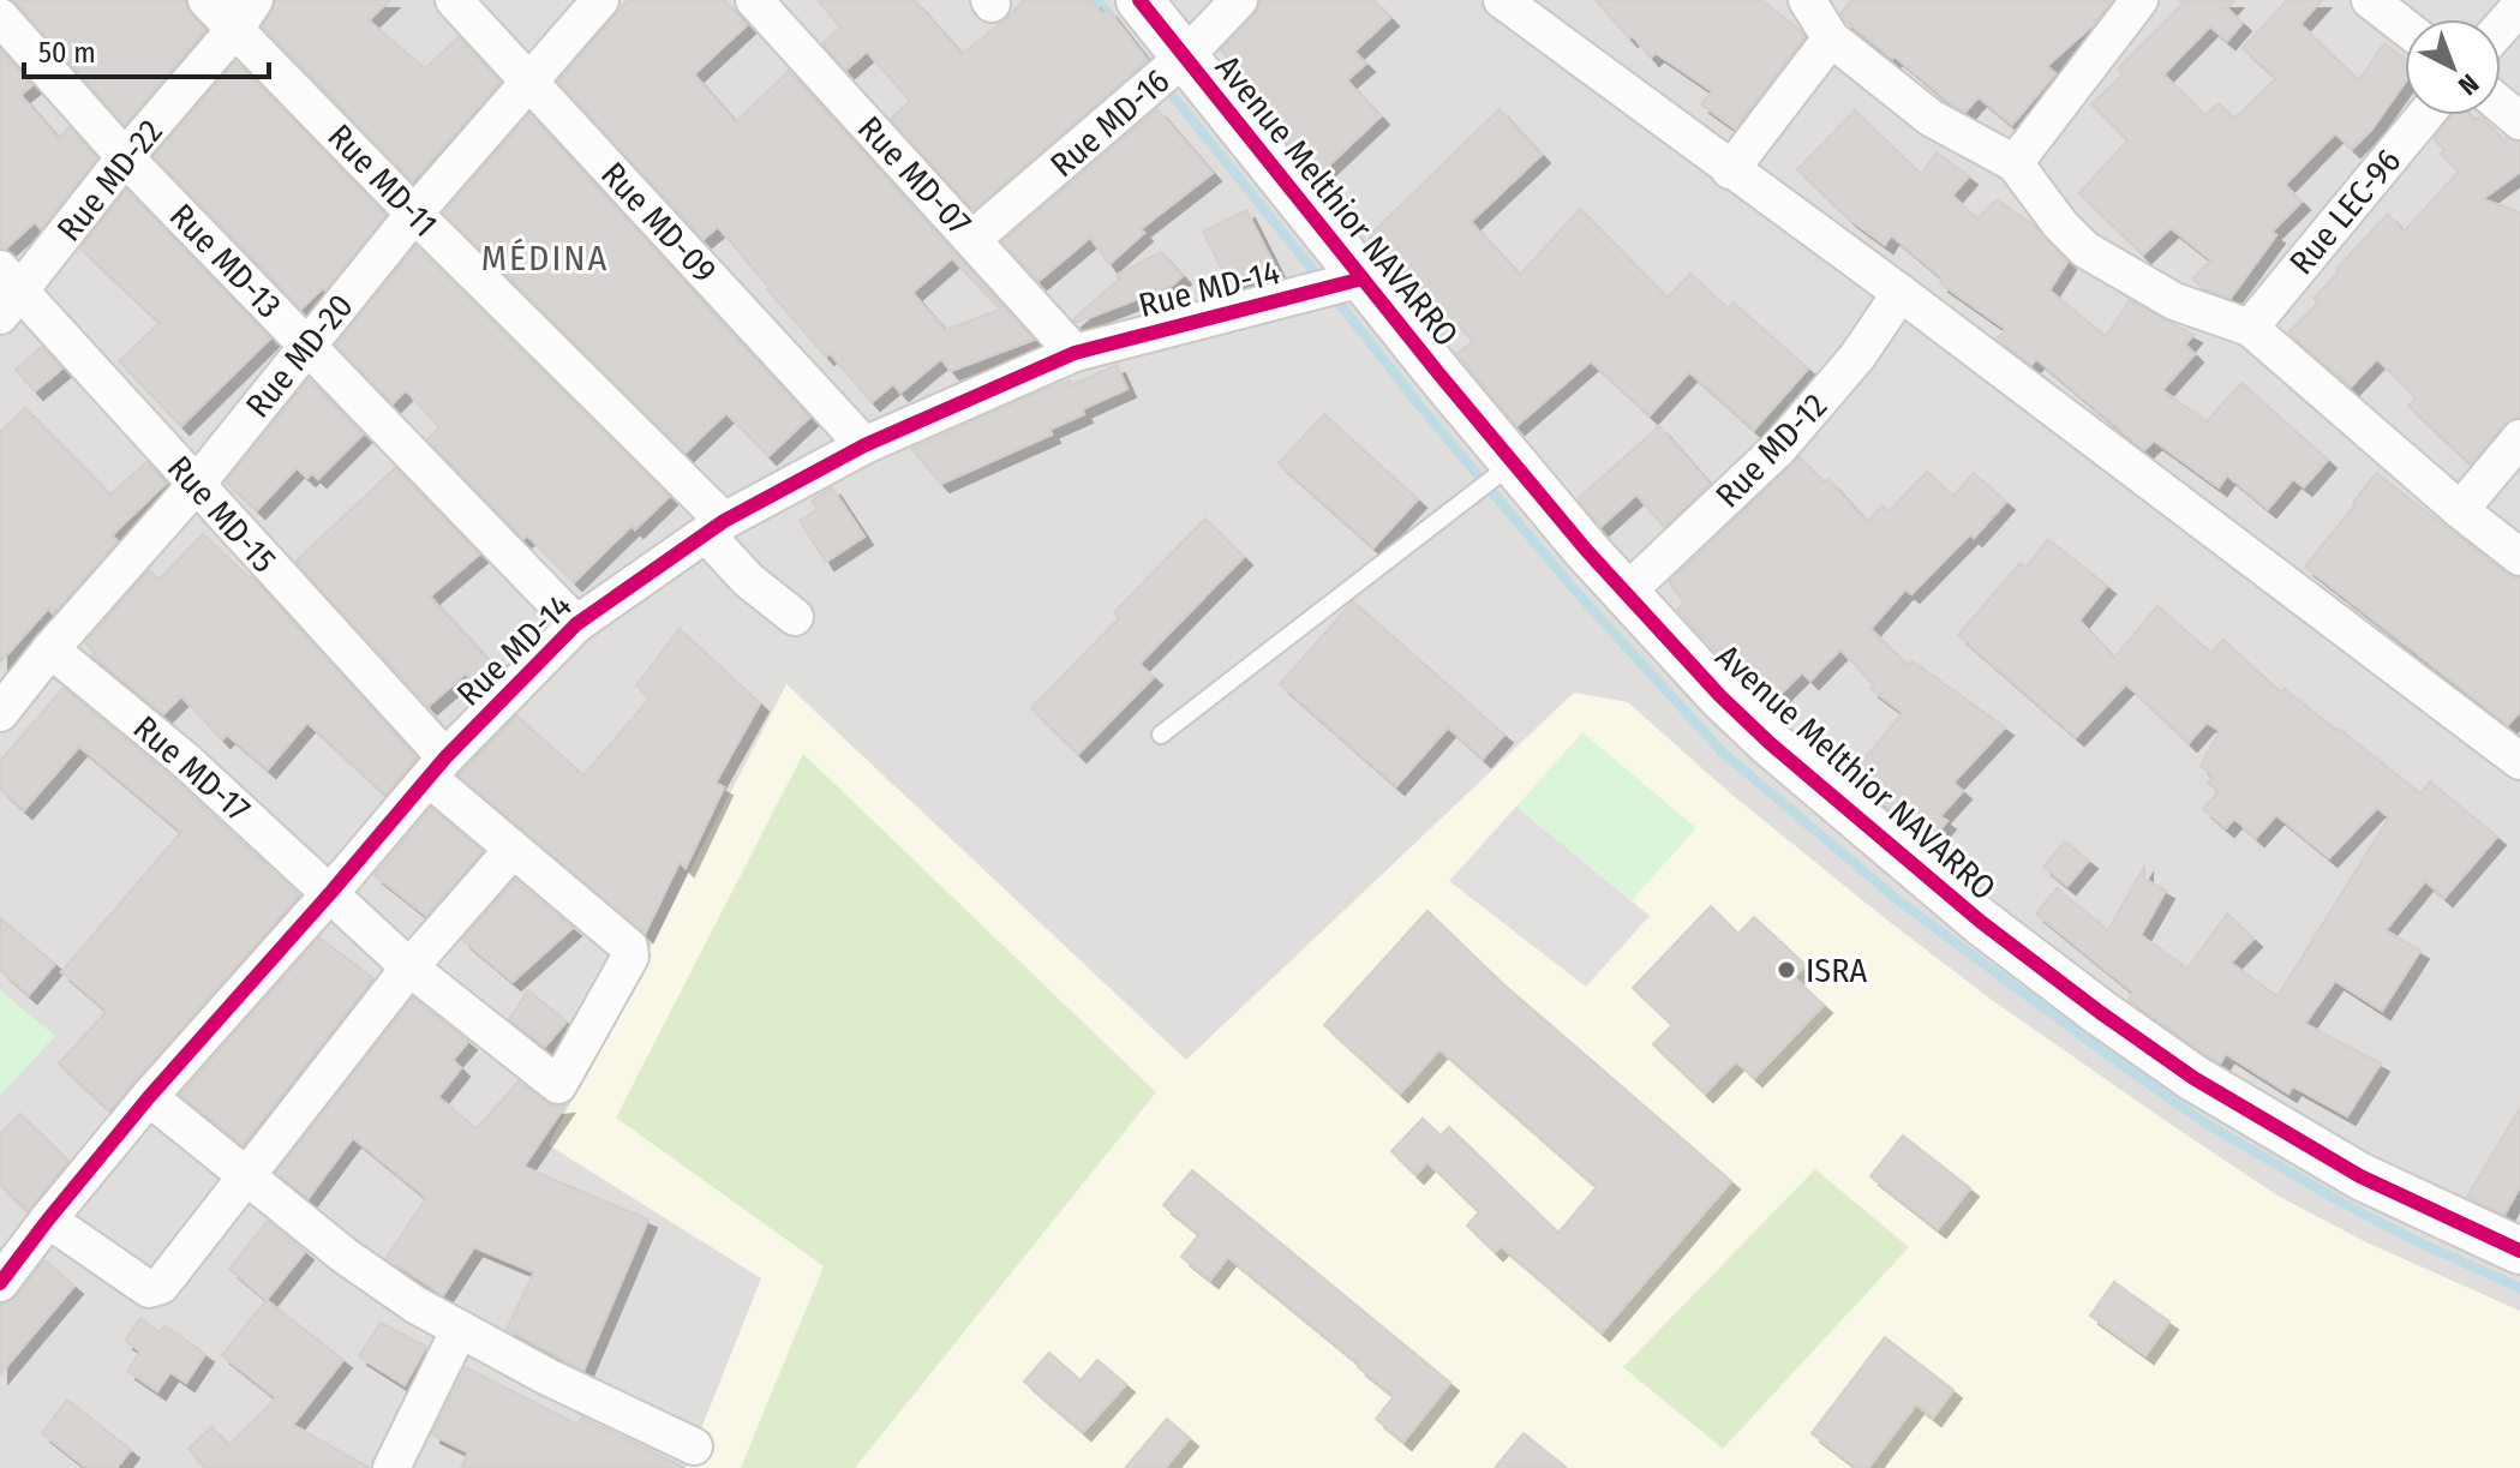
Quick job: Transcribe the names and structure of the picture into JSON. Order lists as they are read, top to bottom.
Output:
{
  "streets": {
    "street": [
      "Rue MD-16",
      "Rue MD-07",
      "Rue MD-22",
      "Rue MD-11",
      "Avenue Melthior NAVARRO",
      "Rue LEC-96",
      "Rue MD-09",
      "Rue MD-13",
      "Rue MD-14",
      "Rue MD-20",
      "Rue MD-12",
      "Rue MD-15",
      "Rue MD-17"
    ]
  },
  "crossings": [
    ["Rue MD-16", "Rue MD-07"],
    ["Rue MD-16", "Avenue Melthior NAVARRO"],
    ["Rue MD-07", "Rue MD-14"],
    ["Rue MD-22", "Rue MD-11"],
    ["Rue MD-22", "Rue MD-13"],
    ["Rue MD-22", "Rue MD-15"],
    ["Rue MD-11", "Rue MD-14"],
    ["Rue MD-11", "Rue MD-20"],
    ["Avenue Melthior NAVARRO", "Rue MD-14"],
    ["Avenue Melthior NAVARRO", "Rue MD-12"],
    ["Rue MD-09", "Rue MD-14"],
    ["Rue MD-09", "Rue MD-20"],
    ["Rue MD-13", "Rue MD-14"],
    ["Rue MD-13", "Rue MD-20"],
    ["Rue MD-14", "Rue MD-15"],
    ["Rue MD-14", "Rue MD-17"],
    ["Rue MD-20", "Rue MD-15"],
    ["Rue MD-20", "Rue MD-17"],
    ["Rue MD-15", "Rue MD-17"]
  ],
  "districts": ["MÉDINA"],
  "places": ["ISRA"],
  "scale_bar": "50 m",
  "north": "bottom right"
}
